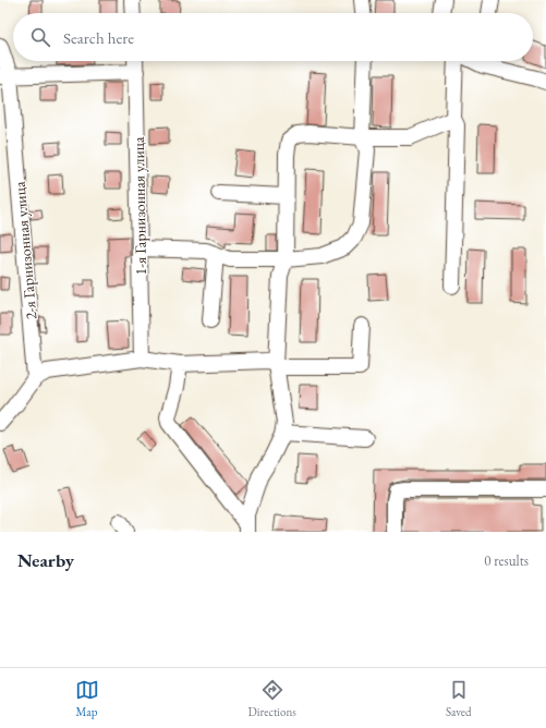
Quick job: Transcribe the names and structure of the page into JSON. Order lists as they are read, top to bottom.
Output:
{
  "streets": {
    "street": ["1-я Гарнизонная улица", "2-я Гарнизонная улица"]
  },
  "page": {
    "search": "Search here",
    "heading": ["Nearby", "0 results"],
    "nav": ["Map", "Directions", "Saved"]
  }
}
